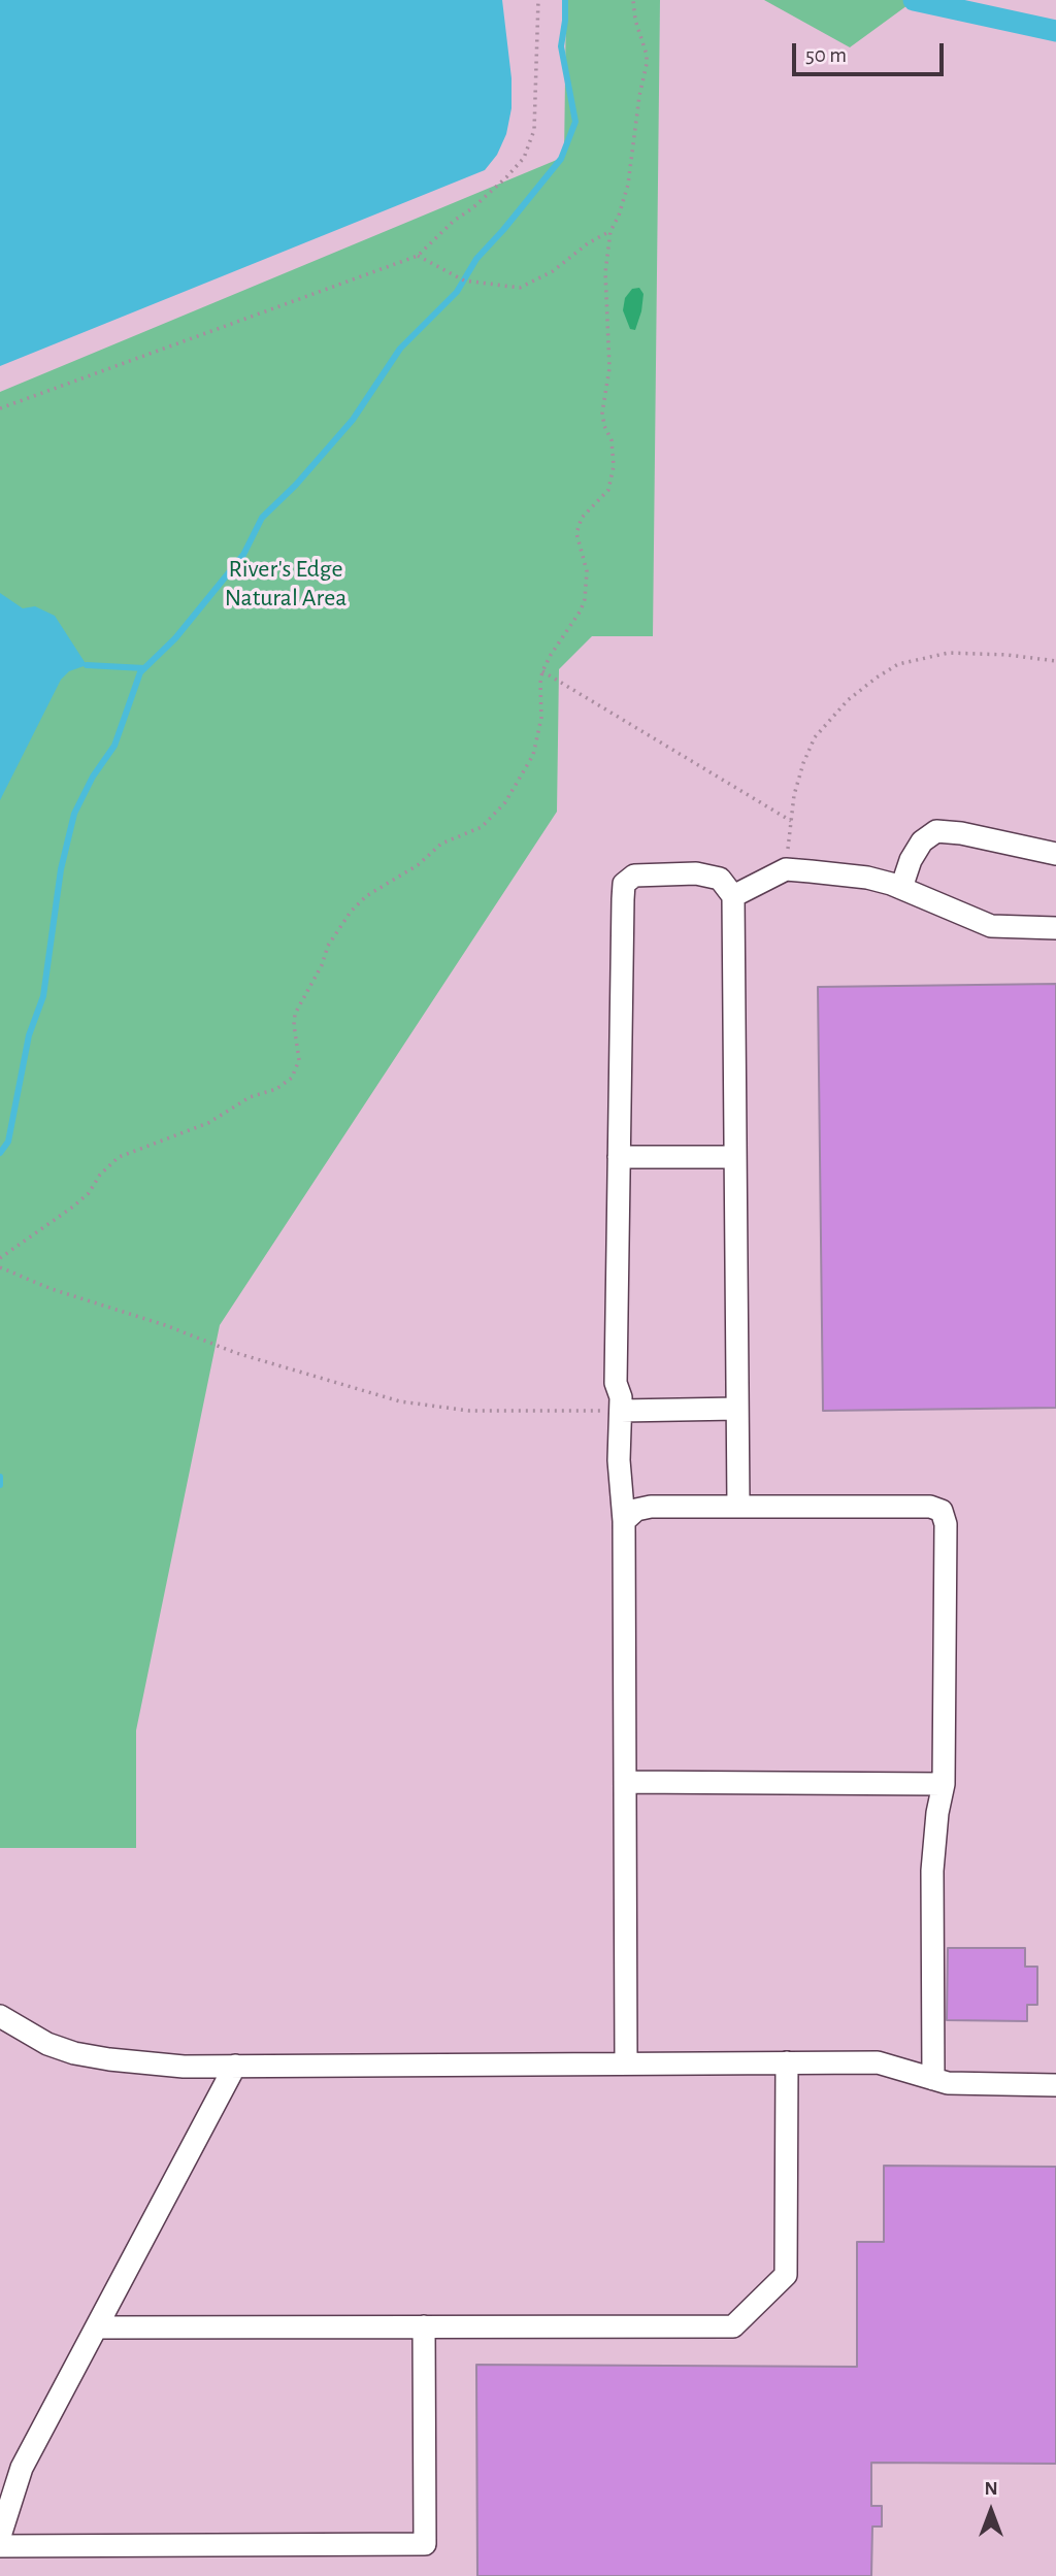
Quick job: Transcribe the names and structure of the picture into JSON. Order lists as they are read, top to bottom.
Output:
{
  "parks": ["River's Edge Natural Area"],
  "scale_bar": "50 m",
  "north": "top"
}
